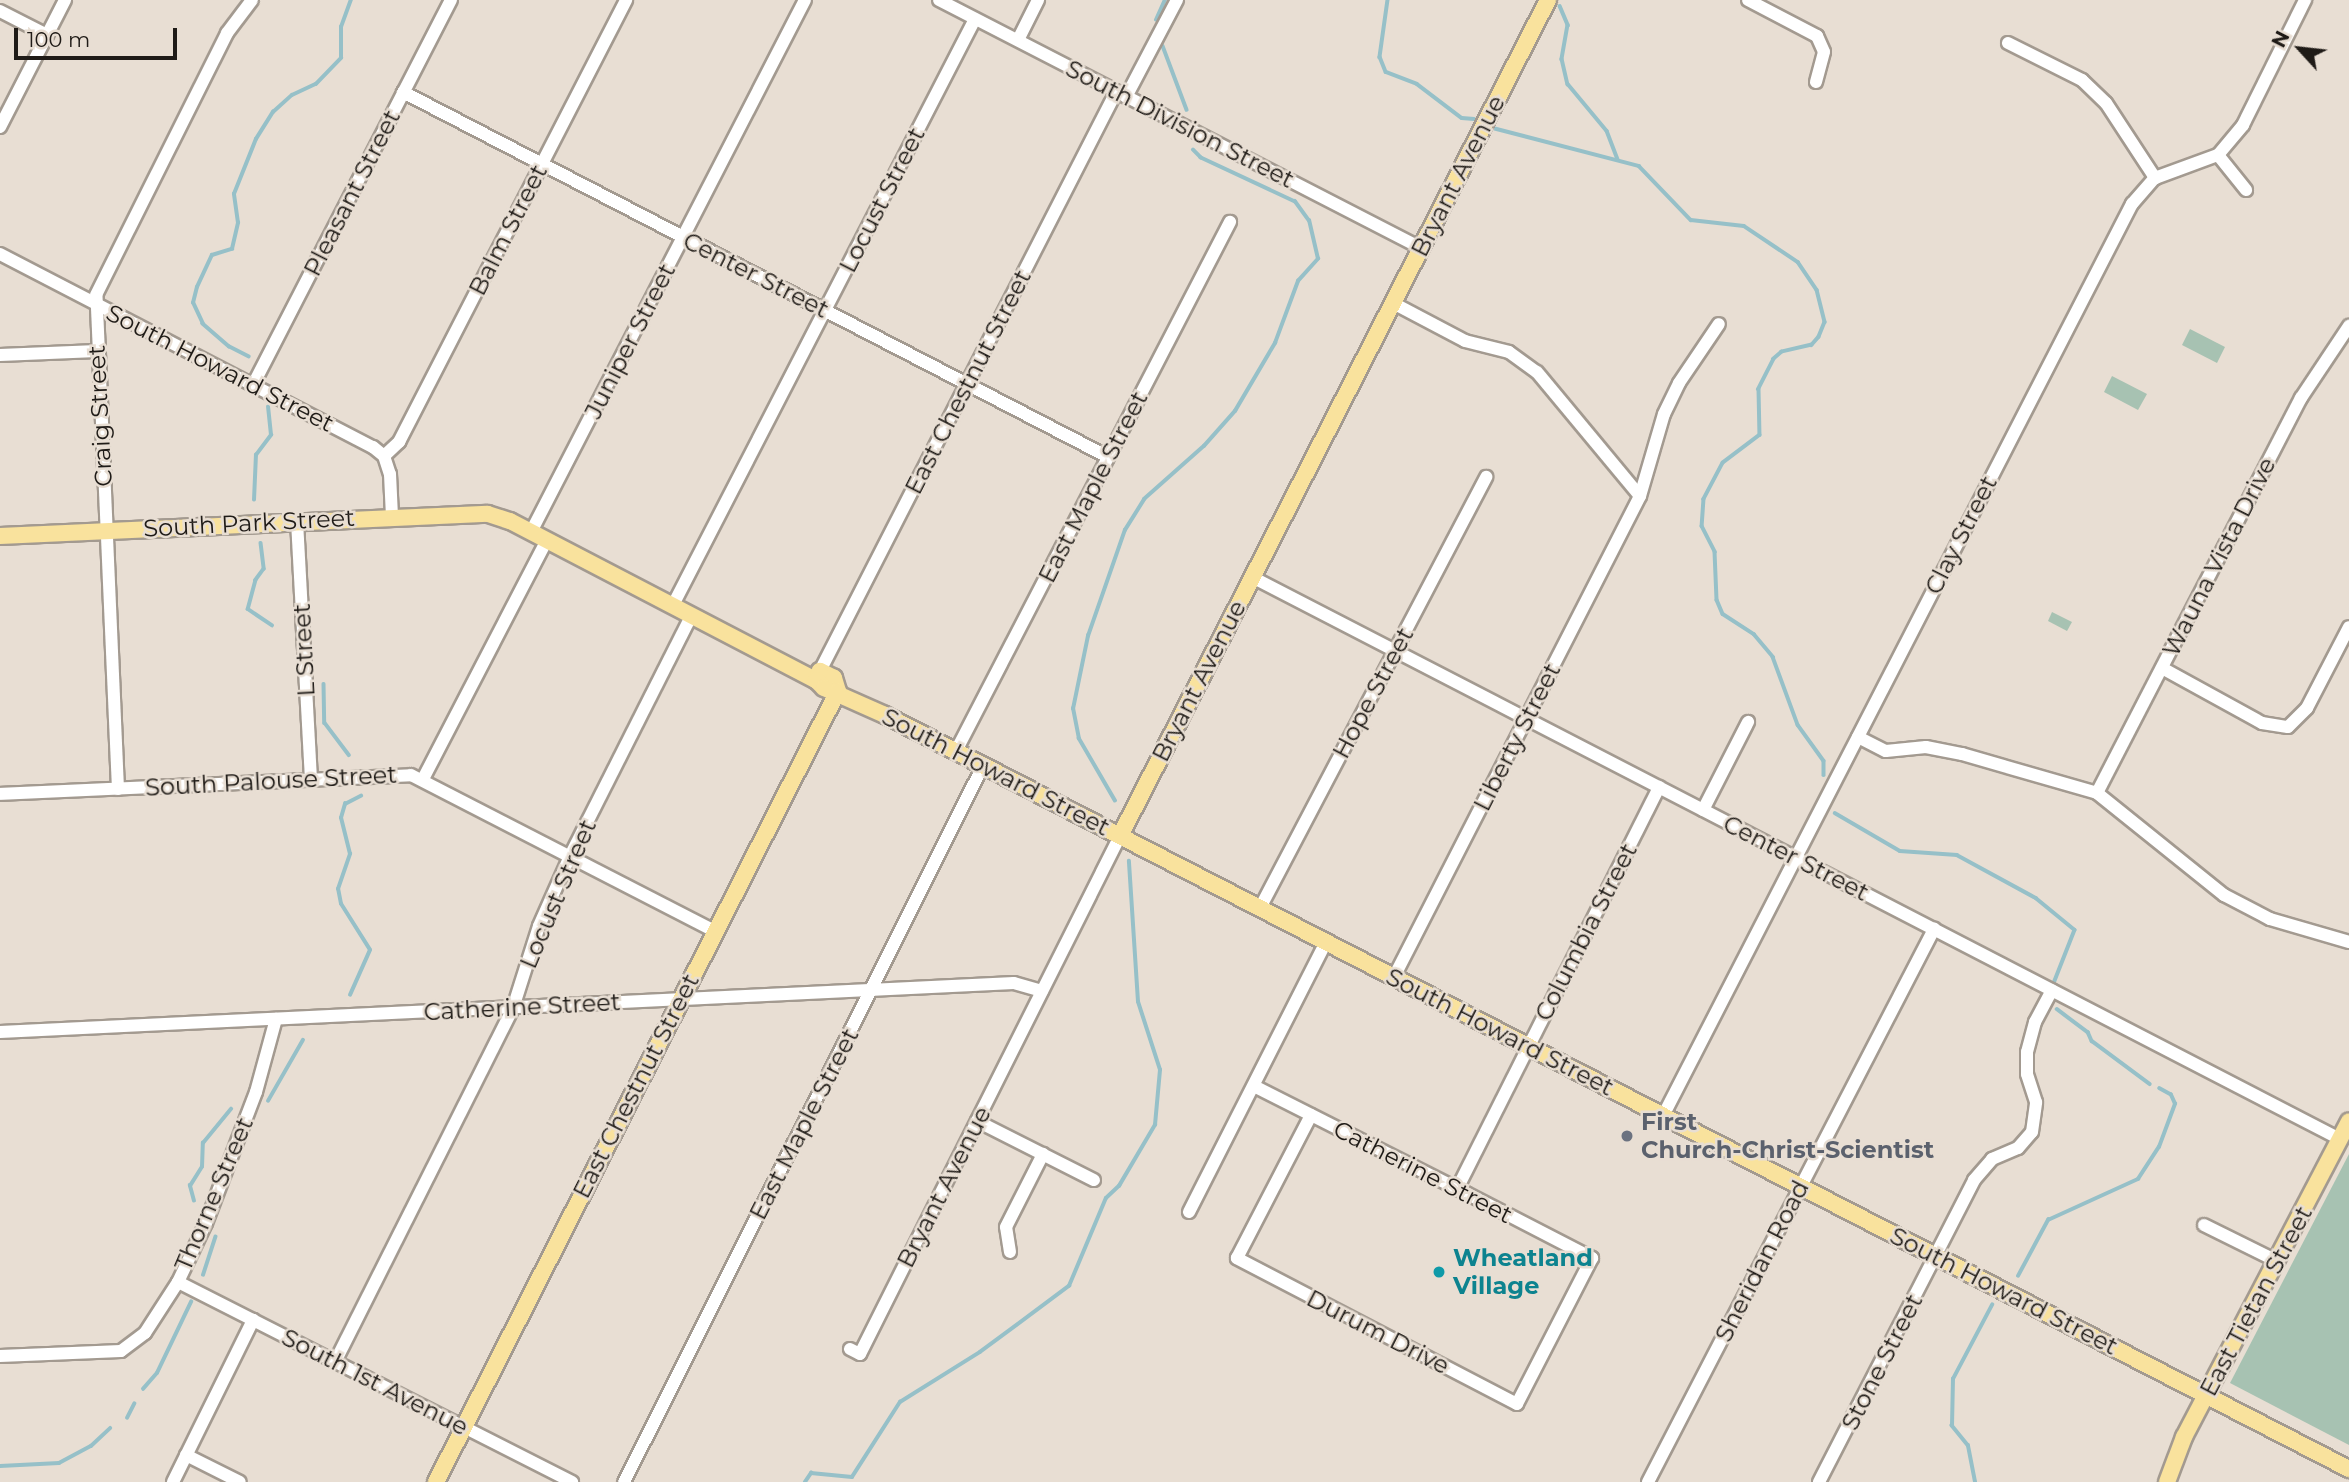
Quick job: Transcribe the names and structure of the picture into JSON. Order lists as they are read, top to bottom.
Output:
{
  "streets": {
    "main road": [
      "Bryant Avenue",
      "South Howard Street",
      "East Chestnut Street",
      "South Park Street",
      "East Tietan Street"
    ],
    "street": [
      "South Division Street",
      "Pleasant Street",
      "Locust Street",
      "Balm Street",
      "Center Street",
      "Juniper Street",
      "Craig Street",
      "East Maple Street",
      "Clay Street",
      "Wauna Vista Drive",
      "L Street",
      "Hope Street",
      "Liberty Street",
      "South Palouse Street",
      "Columbia Street",
      "Catherine Street",
      "Thorne Street",
      "Sheridan Road",
      "Durum Drive",
      "Stone Street",
      "South 1st Avenue"
    ]
  },
  "crossings": [
    ["South Division Street", "Bryant Avenue"],
    ["South Division Street", "Locust Street"],
    ["South Division Street", "East Chestnut Street"],
    ["Bryant Avenue", "Center Street"],
    ["Bryant Avenue", "South Howard Street"],
    ["Bryant Avenue", "Catherine Street"],
    ["Pleasant Street", "Center Street"],
    ["Pleasant Street", "South Howard Street"],
    ["Locust Street", "Center Street"],
    ["Locust Street", "South Palouse Street"],
    ["Locust Street", "Catherine Street"],
    ["Locust Street", "South 1st Avenue"],
    ["Balm Street", "Center Street"],
    ["Balm Street", "South Howard Street"],
    ["Center Street", "Juniper Street"],
    ["Center Street", "East Chestnut Street"],
    ["Center Street", "East Maple Street"],
    ["Center Street", "Clay Street"],
    ["Center Street", "Hope Street"],
    ["Center Street", "Liberty Street"],
    ["Center Street", "Columbia Street"],
    ["Center Street", "Sheridan Road"],
    ["Center Street", "East Tietan Street"],
    ["Center Street", "Stone Street"],
    ["Juniper Street", "South Park Street"],
    ["South Howard Street", "East Chestnut Street"],
    ["South Howard Street", "Craig Street"],
    ["South Howard Street", "East Maple Street"],
    ["South Howard Street", "Clay Street"],
    ["South Howard Street", "Hope Street"],
    ["South Howard Street", "Liberty Street"],
    ["South Howard Street", "Columbia Street"],
    ["South Howard Street", "Sheridan Road"],
    ["South Howard Street", "East Tietan Street"],
    ["South Howard Street", "Stone Street"],
    ["East Chestnut Street", "South Palouse Street"],
    ["East Chestnut Street", "Catherine Street"],
    ["East Chestnut Street", "South 1st Avenue"],
    ["Craig Street", "South Park Street"],
    ["Craig Street", "South Palouse Street"],
    ["East Maple Street", "Catherine Street"],
    ["South Park Street", "L Street"],
    ["L Street", "South Palouse Street"],
    ["Columbia Street", "Catherine Street"],
    ["Catherine Street", "Thorne Street"],
    ["Catherine Street", "Durum Drive"],
    ["Thorne Street", "South 1st Avenue"]
  ],
  "places": ["First Church-Christ-Scientist", "Wheatland Village"],
  "scale_bar": "100 m",
  "north": "top left"
}
